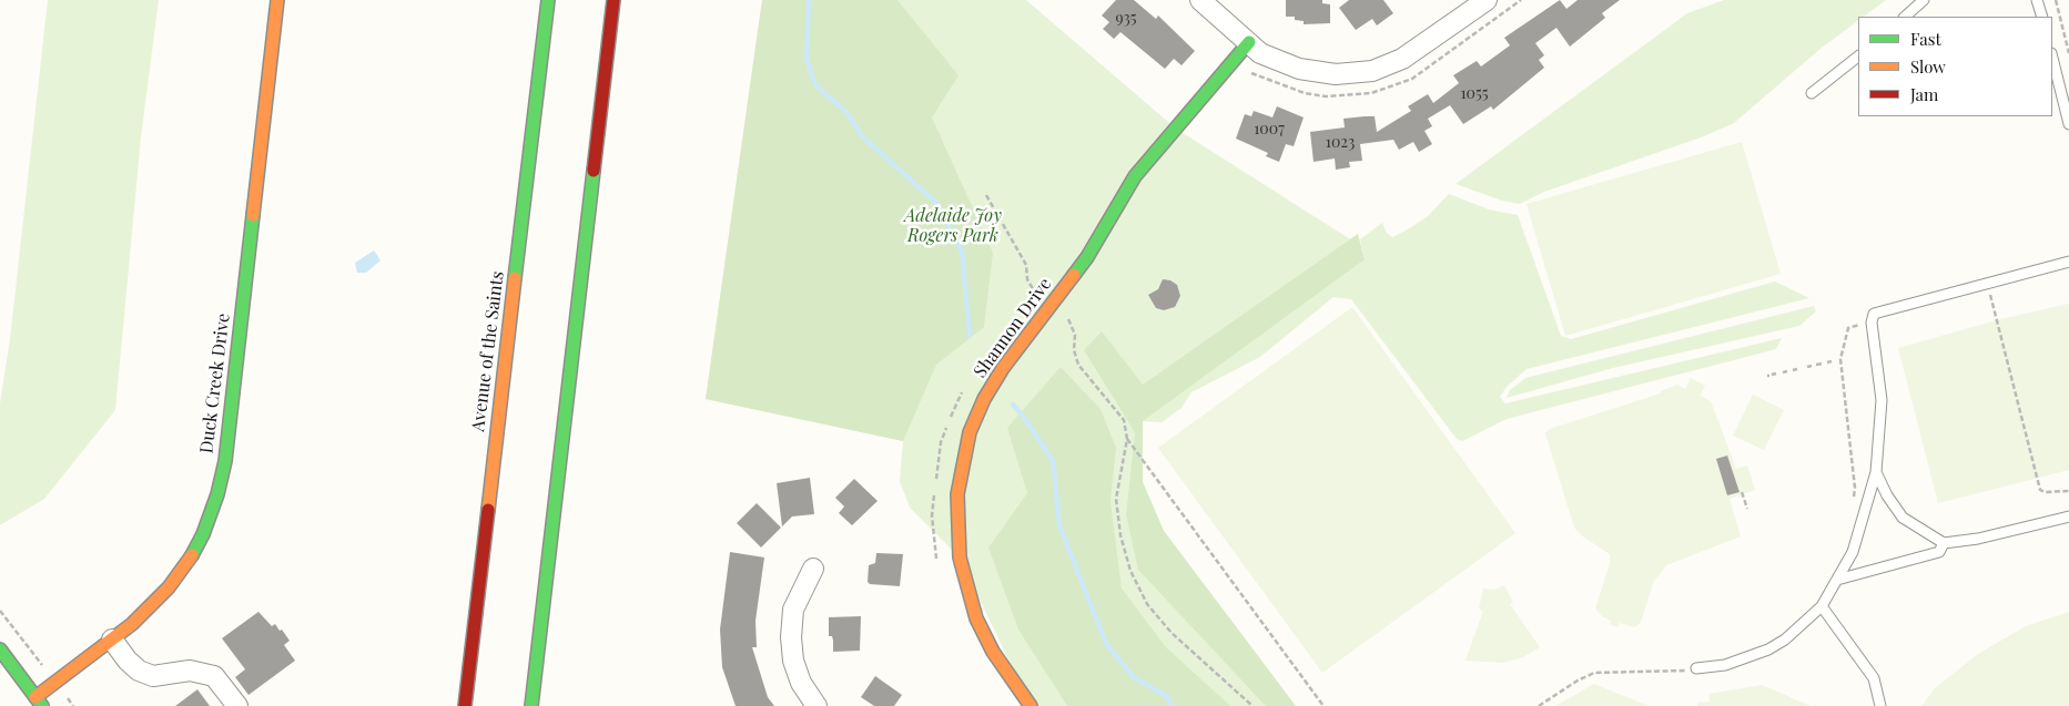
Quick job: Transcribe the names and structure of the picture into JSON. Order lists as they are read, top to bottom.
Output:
{
  "streets": {
    "main road": ["Shannon Drive", "Avenue of the Saints", "Duck Creek Drive"]
  },
  "parks": ["Adelaide Joy Rogers Park"],
  "house_numbers": [
    "935",
    "1055",
    "1007",
    "1023"
  ],
  "legend": ["Fast", "Slow", "Jam"]
}
